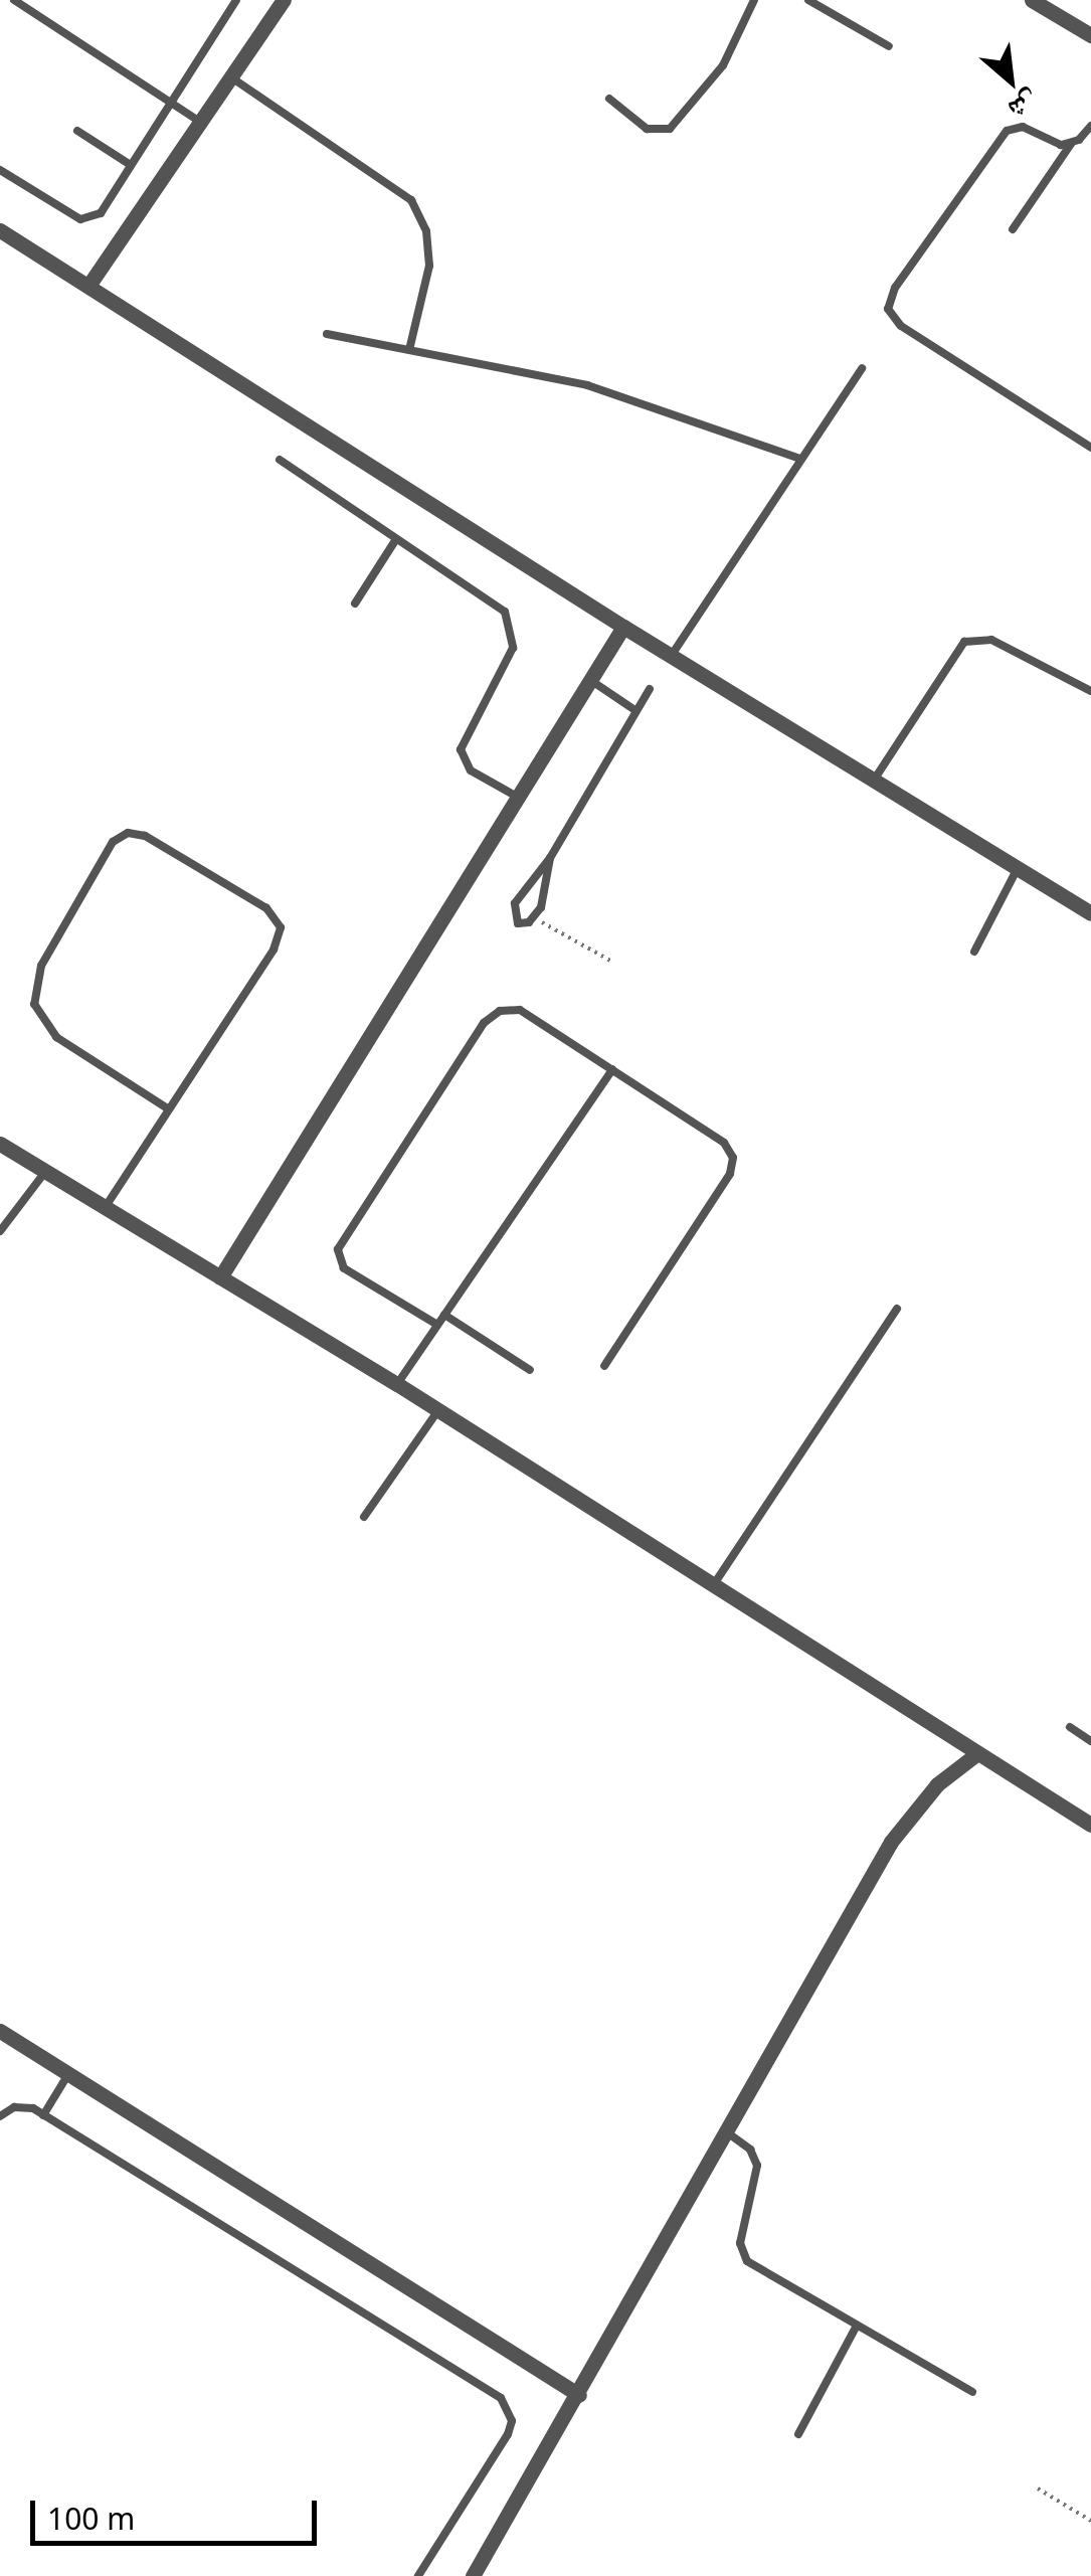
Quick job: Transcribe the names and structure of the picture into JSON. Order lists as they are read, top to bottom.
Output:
{
  "scale_bar": "100 m",
  "north": "bottom right"
}
